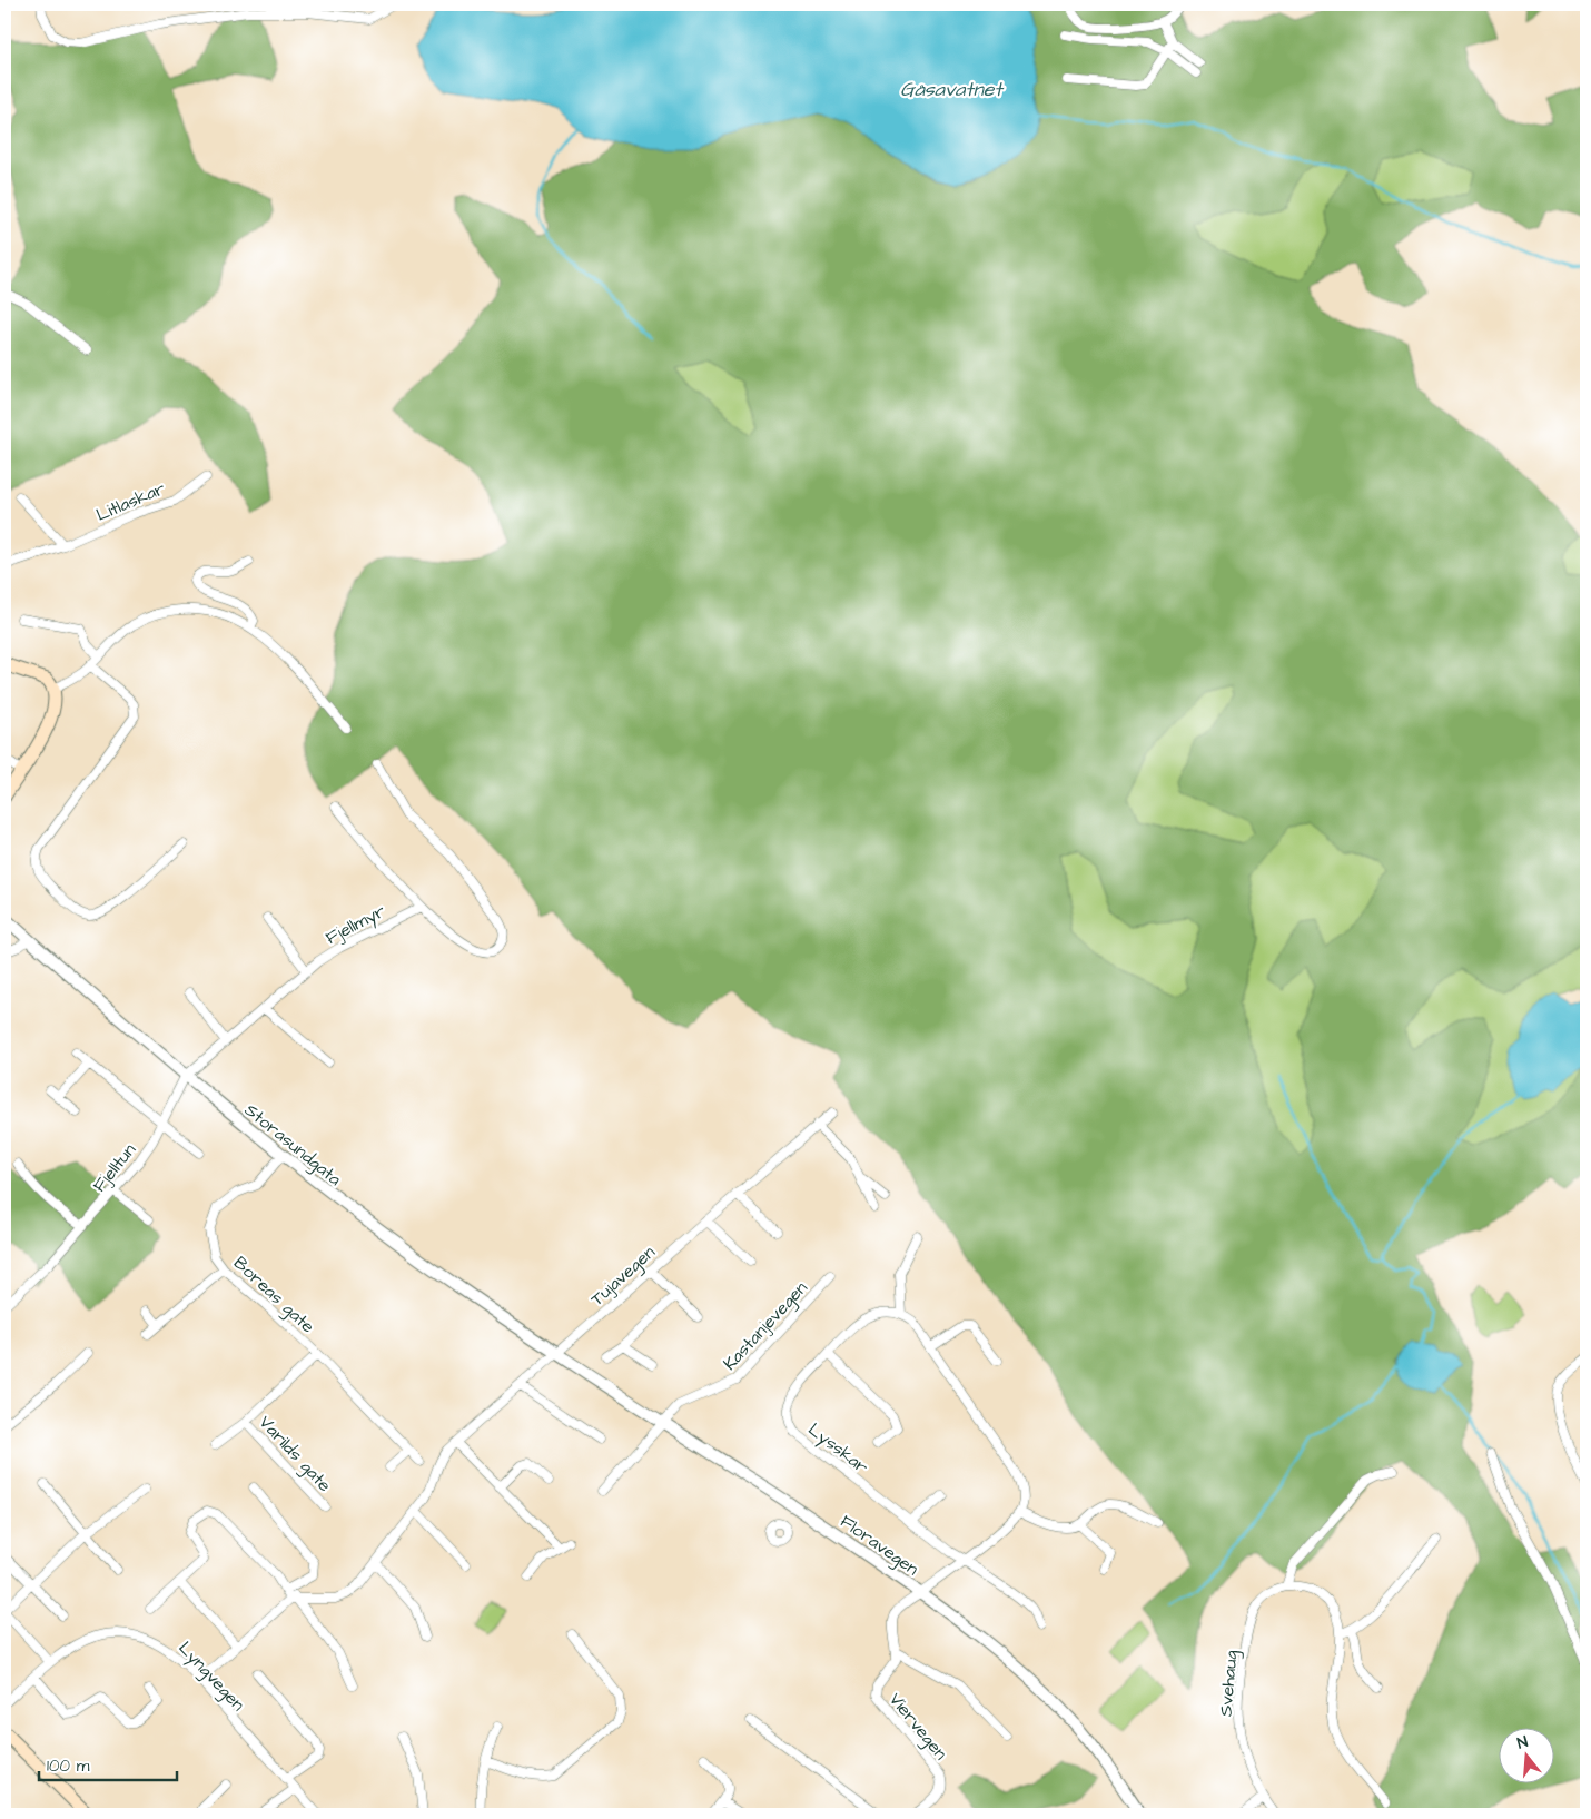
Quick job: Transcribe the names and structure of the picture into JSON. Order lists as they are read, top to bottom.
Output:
{
  "streets": {
    "street": [
      "Litlaskar",
      "Fjellmyr",
      "Storasundgata",
      "Fjelltun",
      "Tujavegen",
      "Boreas gate",
      "Kastanjevegen",
      "Lysskar",
      "Varilds gate",
      "Floravegen",
      "Lyngvegen",
      "Svehaug",
      "Viervegen"
    ]
  },
  "crossings": [
    ["Fjellmyr", "Storasundgata"],
    ["Fjellmyr", "Fjelltun"],
    ["Storasundgata", "Fjelltun"],
    ["Storasundgata", "Tujavegen"],
    ["Storasundgata", "Boreas gate"],
    ["Storasundgata", "Floravegen"],
    ["Tujavegen", "Floravegen"],
    ["Boreas gate", "Varilds gate"],
    ["Kastanjevegen", "Floravegen"]
  ],
  "water": ["Gåsavatnet"],
  "scale_bar": "100 m",
  "north": "top"
}
